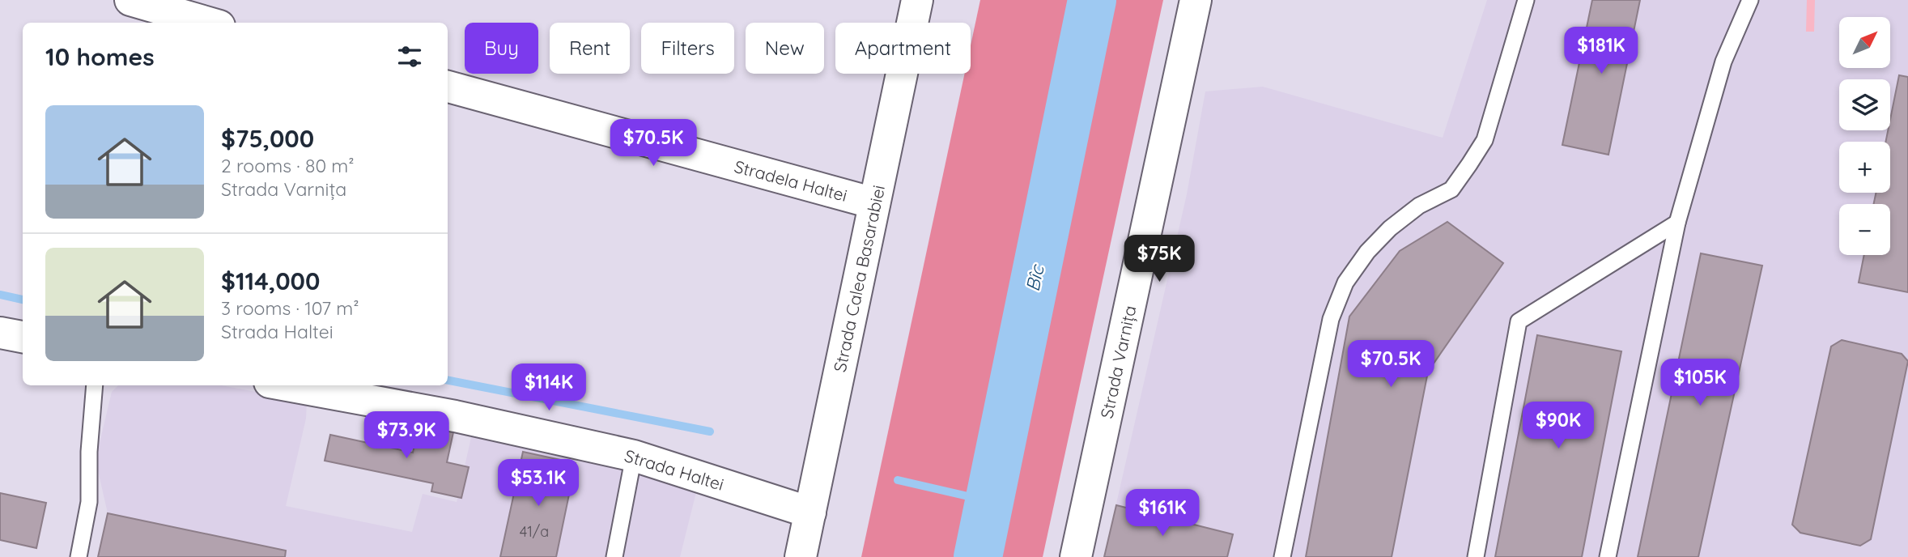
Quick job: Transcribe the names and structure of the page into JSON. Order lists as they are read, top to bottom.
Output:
{
  "streets": {
    "street": [
      "Stradela Haltei",
      "Strada Calea Basarabiei",
      "Strada Varnița",
      "Strada Haltei"
    ]
  },
  "crossings": [
    ["Stradela Haltei", "Strada Calea Basarabiei"],
    ["Strada Calea Basarabiei", "Strada Haltei"]
  ],
  "water": ["Bîc"],
  "house_numbers": ["41/a"],
  "north": "top right",
  "page": {
    "map_buttons": ["+", "−"],
    "chip": [
      "Buy",
      "Rent",
      "Filters",
      "New",
      "Apartment"
    ],
    "heading": "10 homes",
    "price": [
      "$181K",
      "$70.5K",
      "$75K",
      "$70.5K",
      "$105K",
      "$114K",
      "$90K",
      "$73.9K",
      "$53.1K",
      "$161K"
    ],
    "list": [
      {
        "name": "$75,000",
        "note": "2 rooms · 80 m² · Strada Varnița"
      },
      {
        "name": "$114,000",
        "note": "3 rooms · 107 m² · Strada Haltei"
      }
    ]
  }
}
